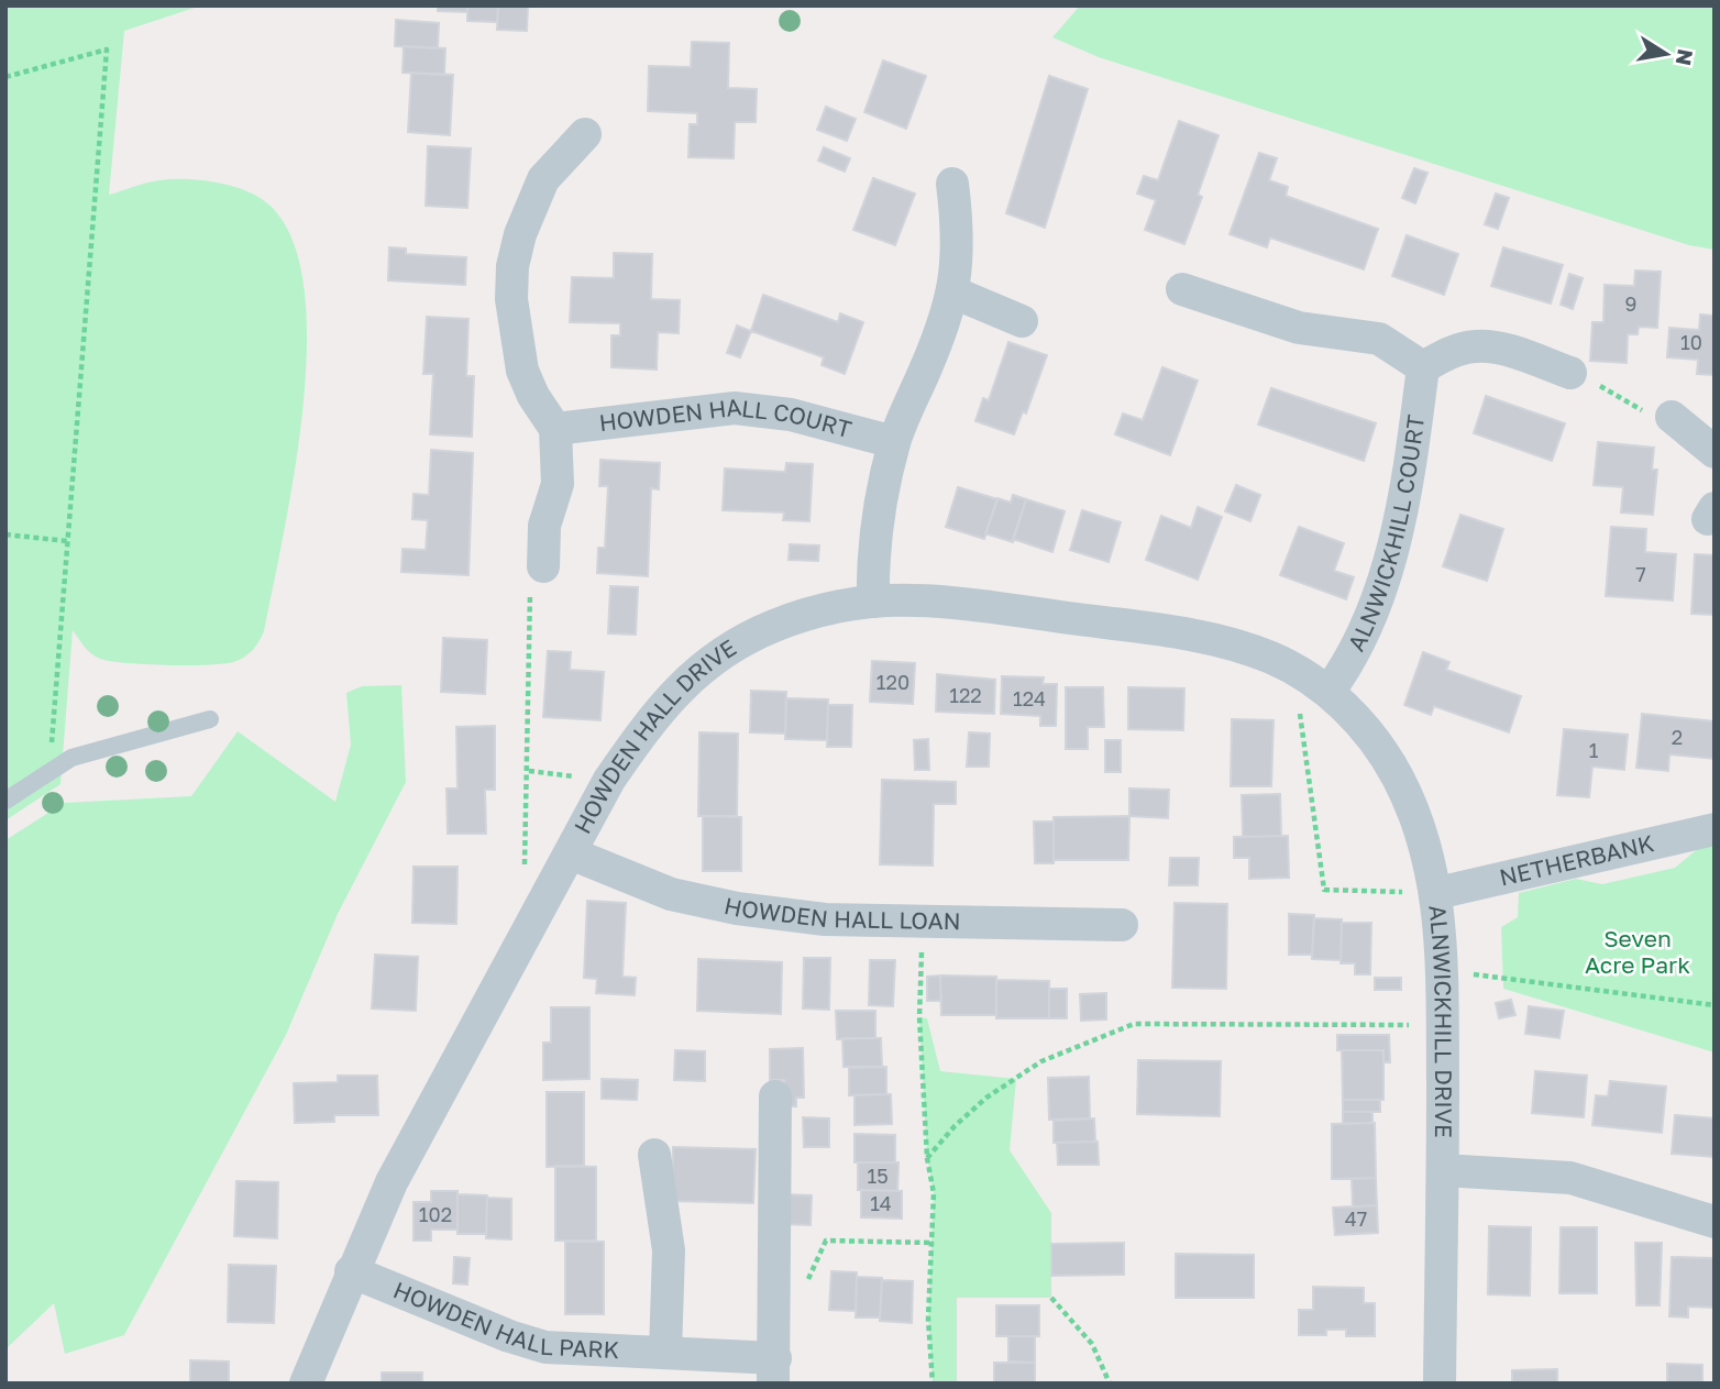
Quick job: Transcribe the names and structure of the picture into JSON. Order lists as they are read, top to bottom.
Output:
{
  "streets": {
    "street": [
      "HOWDEN HALL COURT",
      "ALNWICKHILL COURT",
      "HOWDEN HALL DRIVE",
      "NETHERBANK",
      "HOWDEN HALL LOAN",
      "ALNWICKHILL DRIVE",
      "HOWDEN HALL PARK"
    ]
  },
  "crossings": [
    ["ALNWICKHILL COURT", "HOWDEN HALL DRIVE"],
    ["ALNWICKHILL COURT", "ALNWICKHILL DRIVE"],
    ["HOWDEN HALL DRIVE", "HOWDEN HALL LOAN"],
    ["HOWDEN HALL DRIVE", "ALNWICKHILL DRIVE"],
    ["HOWDEN HALL DRIVE", "HOWDEN HALL PARK"],
    ["NETHERBANK", "ALNWICKHILL DRIVE"]
  ],
  "parks": ["Seven Acre Park"],
  "house_numbers": [
    "9",
    "10",
    "7",
    "120",
    "122",
    "124",
    "2",
    "1",
    "15",
    "14",
    "102",
    "47"
  ],
  "north": "right"
}
